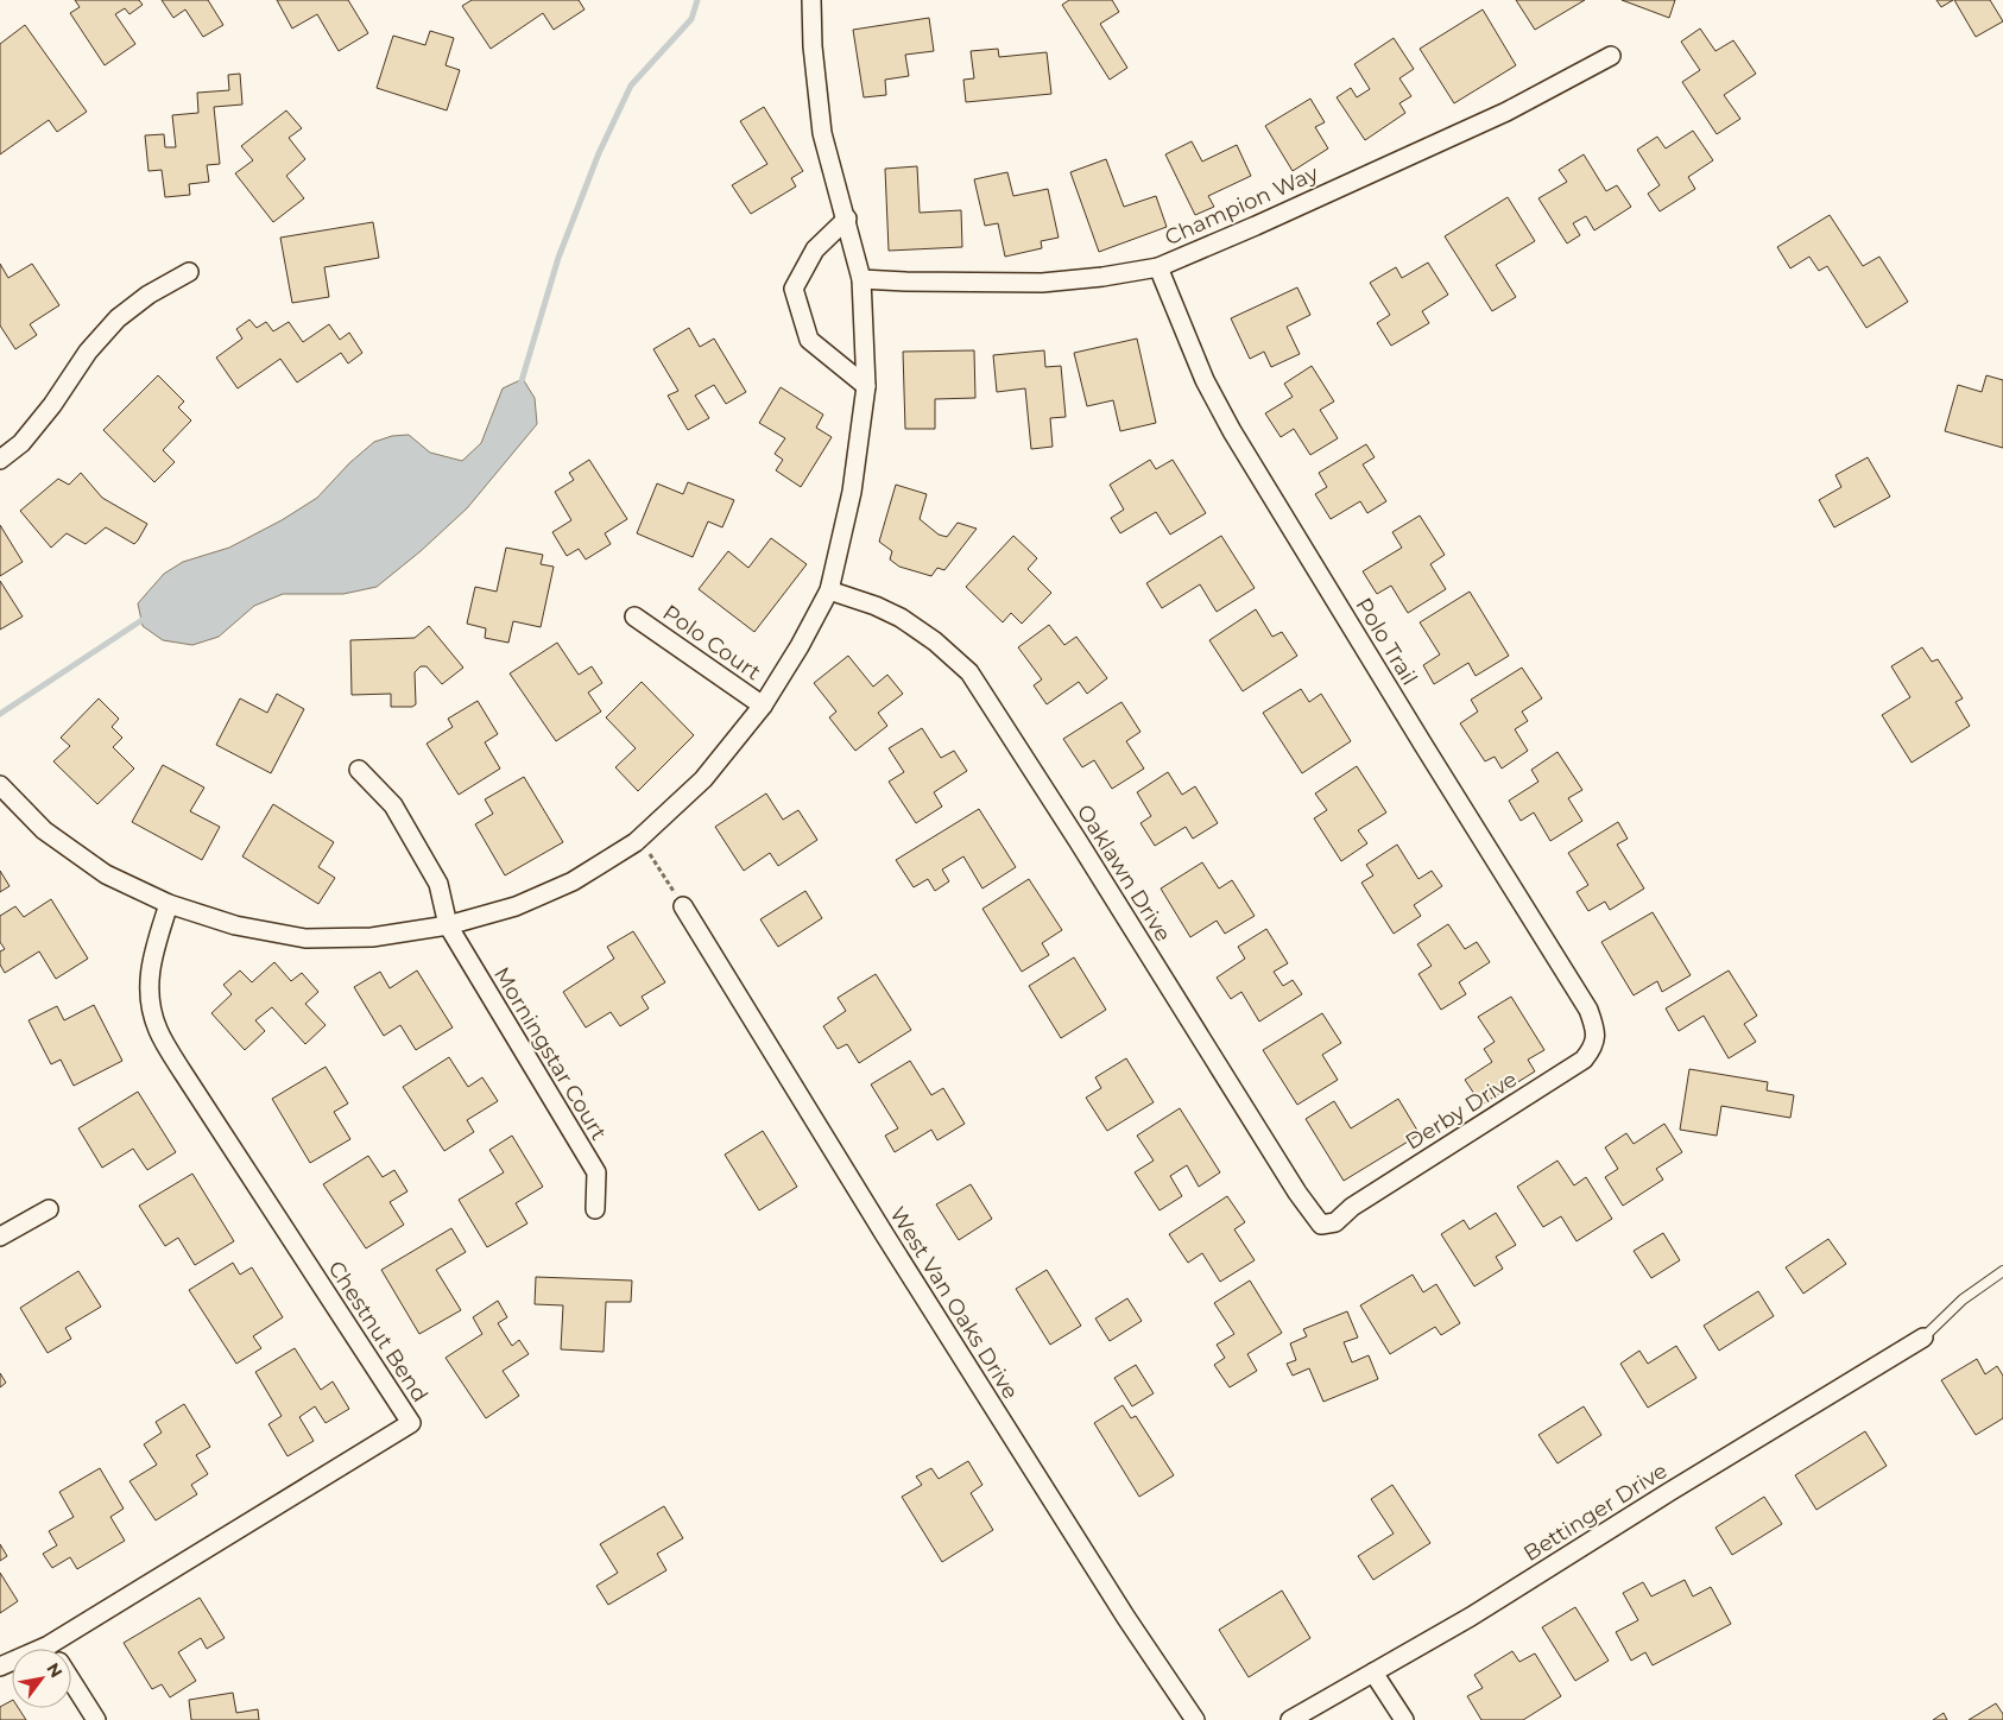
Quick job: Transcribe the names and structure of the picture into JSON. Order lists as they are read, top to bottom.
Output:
{
  "streets": {
    "street": [
      "Champion Way",
      "Polo Trail",
      "Polo Court",
      "Oaklawn Drive",
      "Morningstar Court",
      "Derby Drive",
      "West Van Oaks Drive",
      "Chestnut Bend",
      "Bettinger Drive"
    ]
  },
  "crossings": [
    ["Champion Way", "Polo Trail"],
    ["Polo Trail", "Derby Drive"],
    ["Oaklawn Drive", "Derby Drive"]
  ],
  "north": "top right"
}
